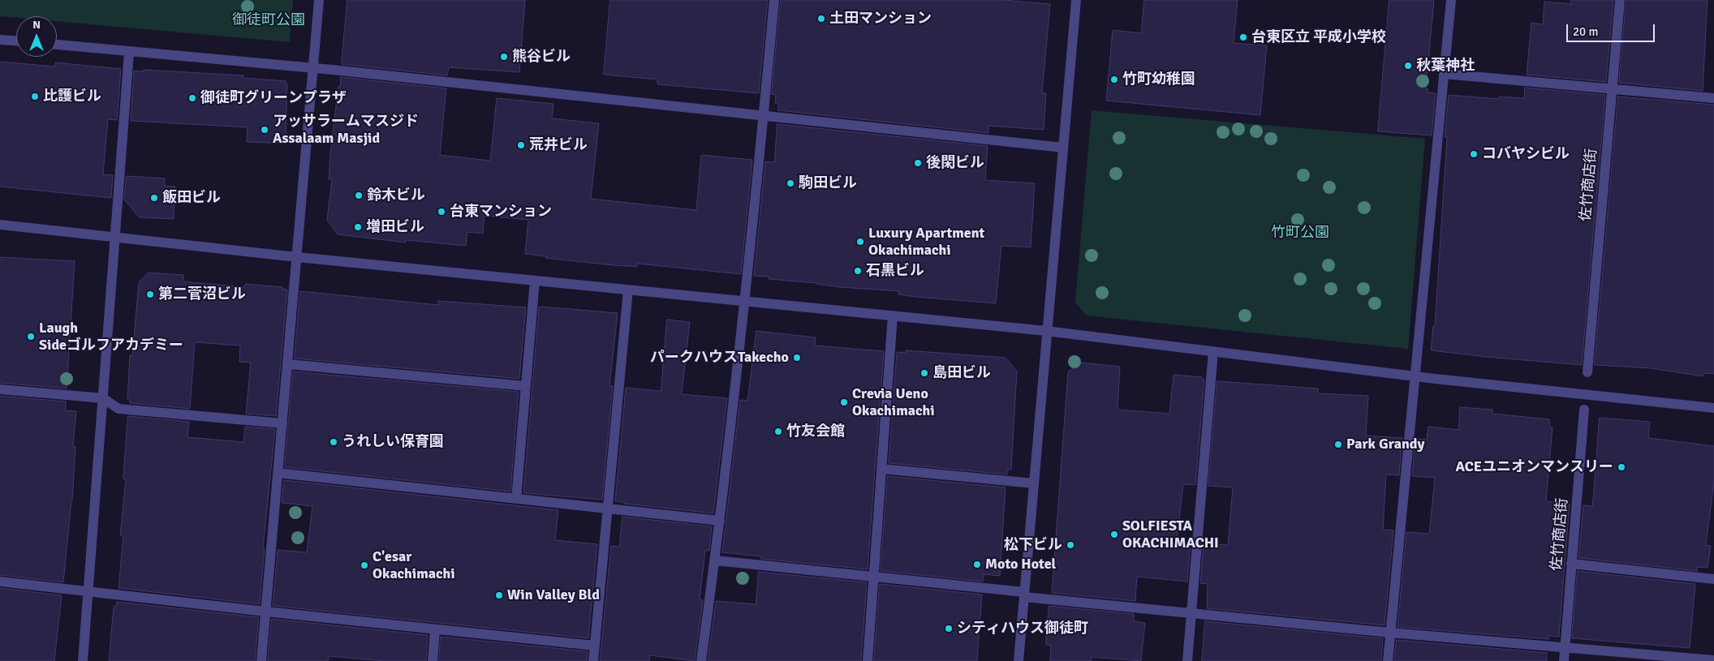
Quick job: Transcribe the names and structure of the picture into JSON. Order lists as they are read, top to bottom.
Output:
{
  "streets": {
    "street": ["佐竹商店街"]
  },
  "parks": ["御徒町公園", "竹町公園"],
  "places": [
    "土田マンション",
    "台東区立 平成小学校",
    "熊谷ビル",
    "秋葉神社",
    "竹町幼稚園",
    "比護ビル",
    "御徒町グリーンプラザ",
    "アッサラームマスジド Assalaam Masjid",
    "荒井ビル",
    "コバヤシビル",
    "後閑ビル",
    "駒田ビル",
    "鈴木ビル",
    "飯田ビル",
    "台東マンション",
    "増田ビル",
    "Luxury Apartment Okachimachi",
    "石黒ビル",
    "第二菅沼ビル",
    "Laugh Sideゴルフアカデミー",
    "パークハウスTakecho",
    "島田ビル",
    "Crevia Ueno Okachimachi",
    "竹友会館",
    "うれしい保育園",
    "Park Grandy",
    "ACEユニオンマンスリー",
    "SOLFIESTA OKACHIMACHI",
    "松下ビル",
    "Moto Hotel",
    "C'esar Okachimachi",
    "Win Valley Bld",
    "シティハウス御徒町"
  ],
  "scale_bar": "20 m",
  "north": "top"
}
